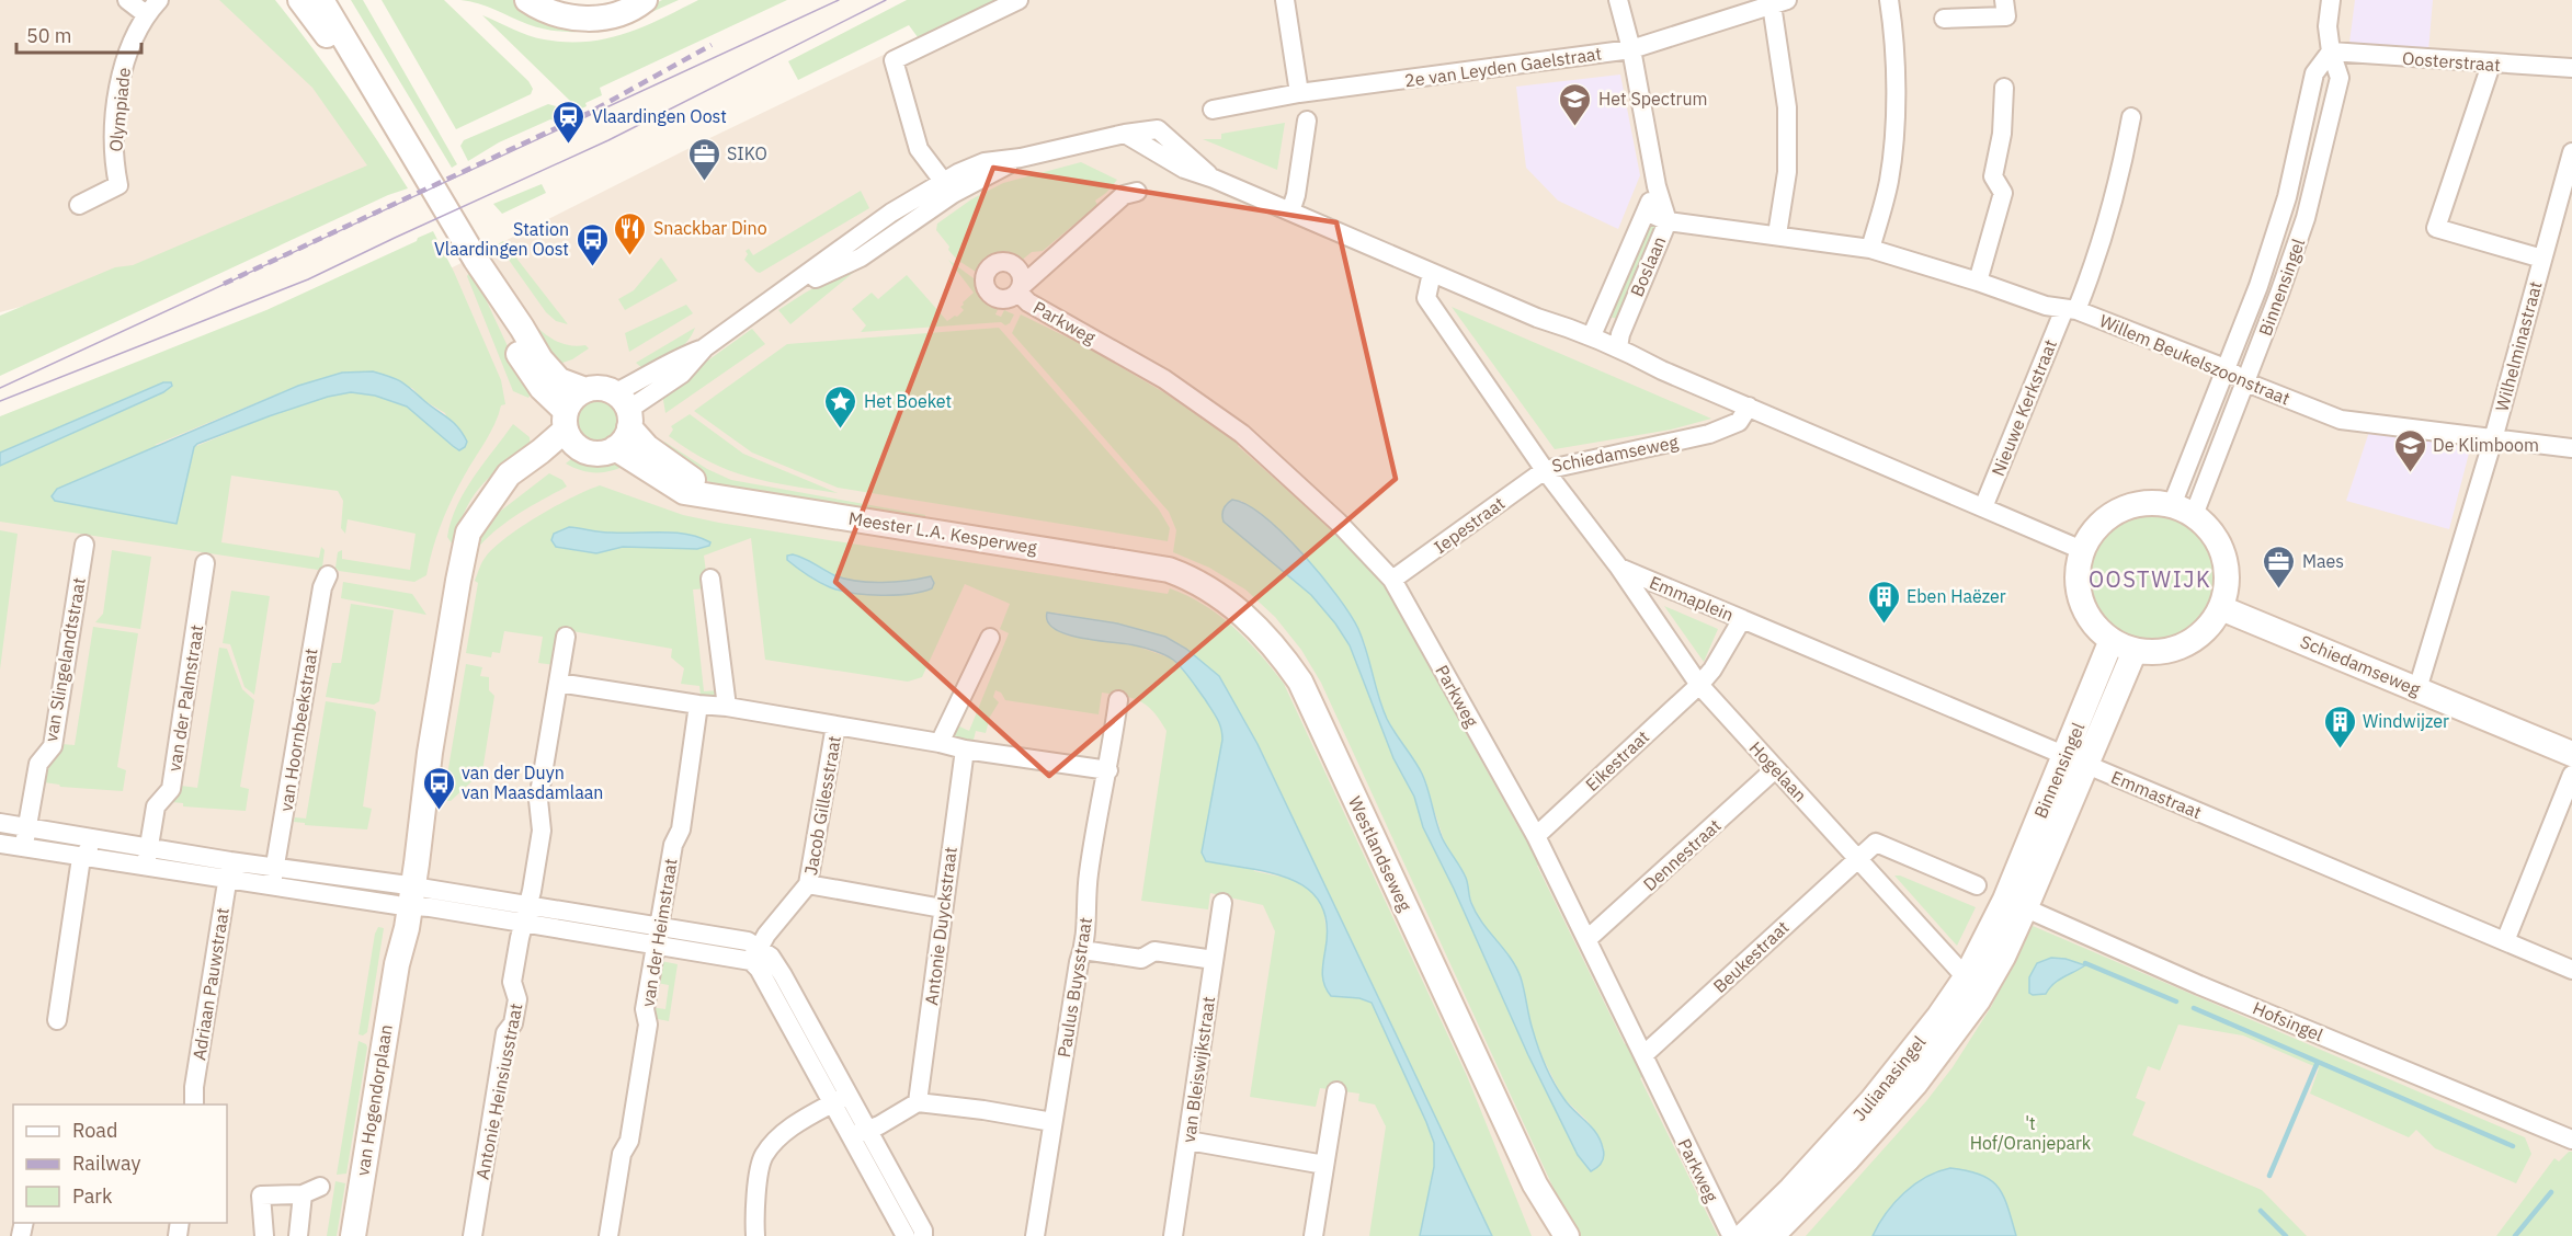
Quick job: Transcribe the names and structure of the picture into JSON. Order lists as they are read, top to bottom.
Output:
{
  "streets": {
    "street": [
      "Oosterstraat",
      "2e van Leyden Gaelstraat",
      "Olympiade",
      "Boslaan",
      "Binnensingel",
      "Parkweg",
      "Wilhelminastraat",
      "Willem Beukelszoonstraat",
      "Nieuwe Kerkstraat",
      "Schiedamseweg",
      "Iepestraat",
      "Meester L.A. Kesperweg",
      "Emmaplein",
      "van Slingelandtstraat",
      "van der Palmstraat",
      "van Hoornbeekstraat",
      "Eikestraat",
      "Hogelaan",
      "Emmastraat",
      "Jacob Gillesstraat",
      "Westlandseweg",
      "Dennestraat",
      "Antonie Duyckstraat",
      "van der Heimstraat",
      "Beukestraat",
      "Adriaan Pauwstraat",
      "Paulus Buysstraat",
      "Hofsingel",
      "van Bleiswijkstraat",
      "Julianasingel",
      "Antonie Heinsiusstraat",
      "van Hogendorplaan"
    ]
  },
  "crossings": [
    ["Oosterstraat", "Binnensingel"],
    ["2e van Leyden Gaelstraat", "Boslaan"],
    ["Boslaan", "Willem Beukelszoonstraat"],
    ["Binnensingel", "Willem Beukelszoonstraat"],
    ["Binnensingel", "Schiedamseweg"],
    ["Binnensingel", "Emmastraat"],
    ["Binnensingel", "Hofsingel"],
    ["Binnensingel", "Julianasingel"],
    ["Parkweg", "Iepestraat"],
    ["Parkweg", "Eikestraat"],
    ["Parkweg", "Dennestraat"],
    ["Parkweg", "Beukestraat"],
    ["Wilhelminastraat", "Willem Beukelszoonstraat"],
    ["Wilhelminastraat", "Schiedamseweg"],
    ["Willem Beukelszoonstraat", "Nieuwe Kerkstraat"],
    ["Schiedamseweg", "Iepestraat"],
    ["Schiedamseweg", "Emmaplein"],
    ["Iepestraat", "Emmaplein"],
    ["Meester L.A. Kesperweg", "Westlandseweg"],
    ["Meester L.A. Kesperweg", "van Hogendorplaan"],
    ["Emmaplein", "Eikestraat"],
    ["Emmaplein", "Hogelaan"],
    ["Emmaplein", "Emmastraat"],
    ["Eikestraat", "Hogelaan"],
    ["Hogelaan", "Dennestraat"],
    ["Hogelaan", "Beukestraat"],
    ["Hogelaan", "Julianasingel"],
    ["Jacob Gillesstraat", "Antonie Duyckstraat"],
    ["Hofsingel", "Julianasingel"]
  ],
  "districts": ["OOSTWIJK"],
  "parks": ["'t Hof/Oranjepark"],
  "places": {
    "school or university": ["Het Spectrum", "De Klimboom"],
    "station": ["Vlaardingen Oost"],
    "office": ["SIKO", "Maes"],
    "restaurant": ["Snackbar Dino"],
    "bus stop": ["Station Vlaardingen Oost", "van der Duyn van Maasdamlaan"],
    "place": ["Het Boeket"],
    "building": ["Eben Haëzer", "Windwijzer"]
  },
  "legend": ["Road", "Railway", "Park"],
  "scale_bar": "50 m"
}
